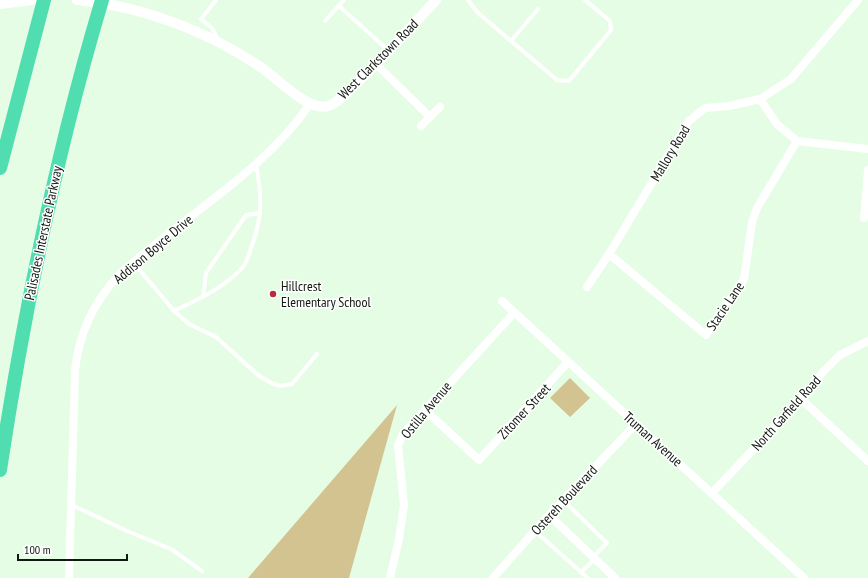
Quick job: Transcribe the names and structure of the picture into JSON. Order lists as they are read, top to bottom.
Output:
{
  "streets": {
    "highway": ["Palisades Interstate Parkway"],
    "street": [
      "West Clarkstown Road",
      "Mallory Road",
      "Addison Boyce Drive",
      "Stacie Lane",
      "Ostilla Avenue",
      "Zitomer Street",
      "North Garfield Road",
      "Truman Avenue",
      "Ostereh Boulevard"
    ]
  },
  "crossings": [
    ["West Clarkstown Road", "Addison Boyce Drive"],
    ["Mallory Road", "Stacie Lane"],
    ["Ostilla Avenue", "Zitomer Street"],
    ["Ostilla Avenue", "Truman Avenue"],
    ["Zitomer Street", "Truman Avenue"],
    ["North Garfield Road", "Truman Avenue"],
    ["Truman Avenue", "Ostereh Boulevard"]
  ],
  "places": ["Hillcrest Elementary School"],
  "scale_bar": "100 m"
}
